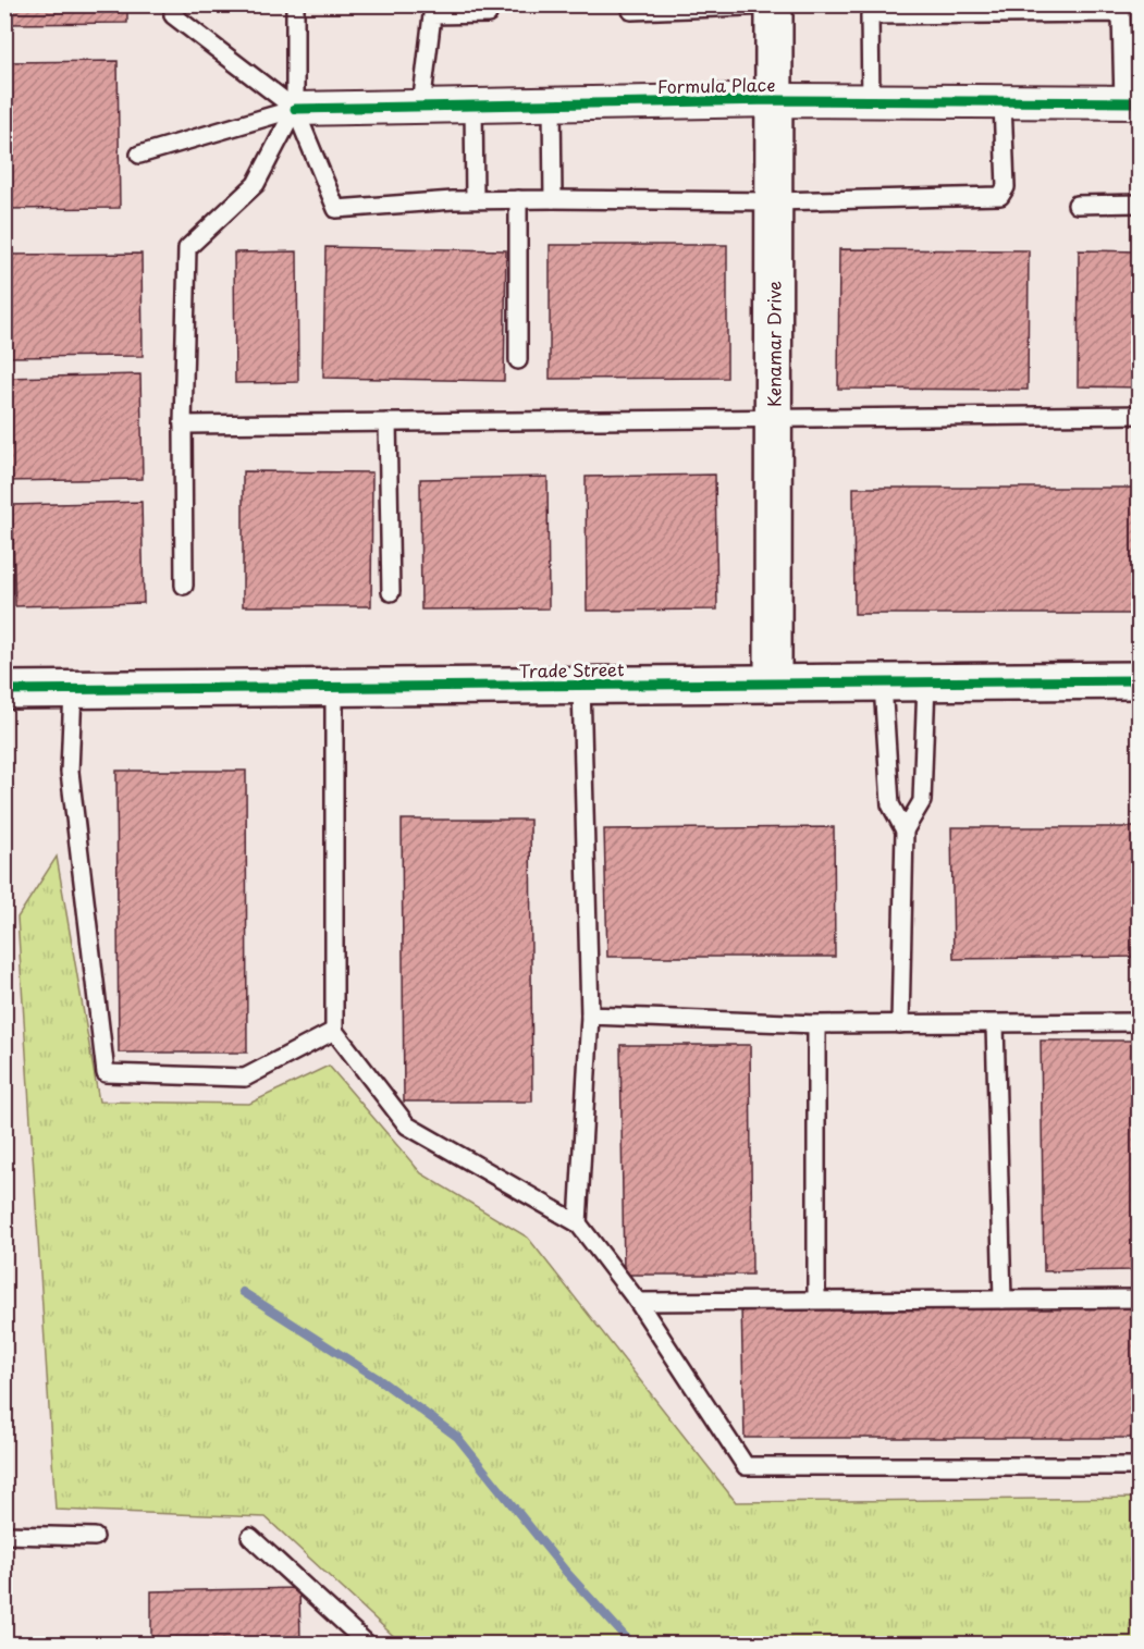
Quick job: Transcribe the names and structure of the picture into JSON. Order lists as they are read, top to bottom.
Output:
{
  "streets": {
    "street": ["Formula Place", "Kenamar Drive", "Trade Street"]
  },
  "crossings": [
    ["Formula Place", "Kenamar Drive"],
    ["Kenamar Drive", "Trade Street"]
  ]
}
